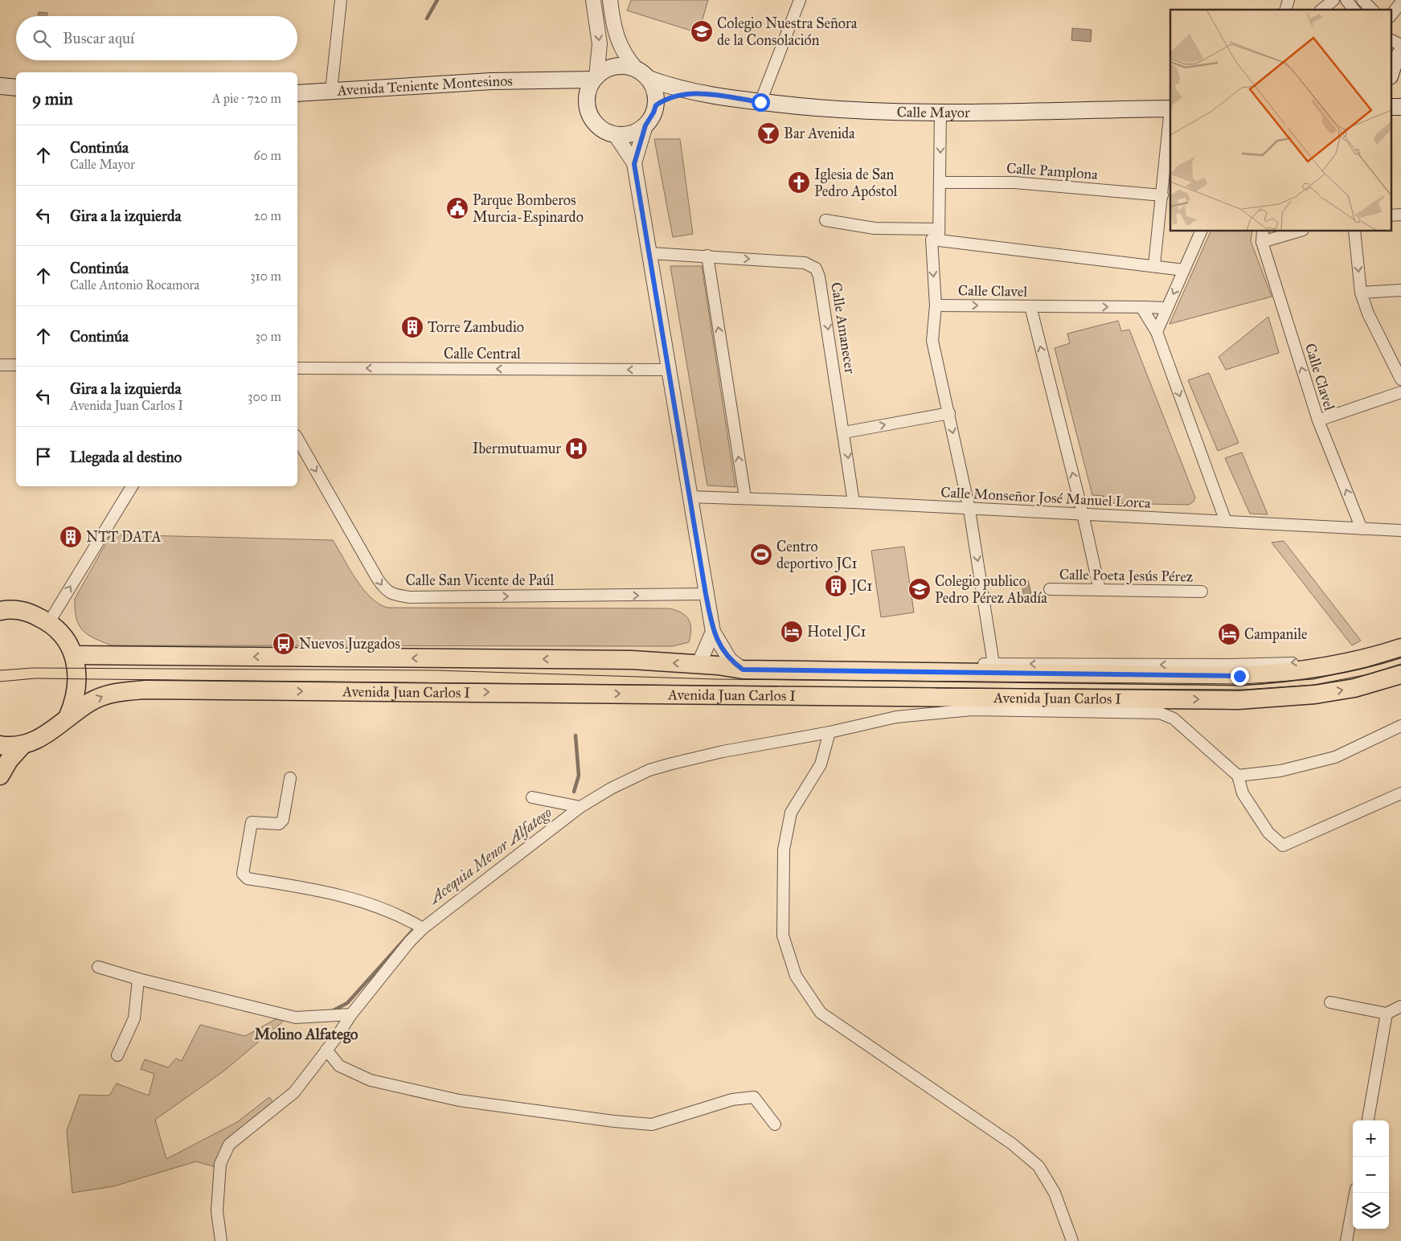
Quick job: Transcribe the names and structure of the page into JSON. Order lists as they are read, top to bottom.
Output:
{
  "streets": {
    "main road": ["Avenida Teniente Montesinos", "Calle Mayor", "Avenida Juan Carlos I"],
    "street": [
      "Calle Pamplona",
      "Calle Clavel",
      "Calle Amanecer",
      "Calle Central",
      "Calle Monseñor José Manuel Lorca",
      "Calle Poeta Jesús Pérez",
      "Calle San Vicente de Paúl"
    ]
  },
  "crossings": [
    ["Avenida Teniente Montesinos", "Calle Mayor"],
    ["Calle Clavel", "Calle Monseñor José Manuel Lorca"],
    ["Calle Amanecer", "Calle Monseñor José Manuel Lorca"]
  ],
  "one_way": ["Calle Amanecer", "Calle Central", "Calle San Vicente de Paúl"],
  "districts": ["Molino Alfatego"],
  "water": ["Acequia Menor Alfatego"],
  "places": {
    "school or university": ["Colegio Nuestra Señora de la Consolación", "Colegio publico Pedro Pérez Abadía"],
    "bar": ["Bar Avenida"],
    "church": ["Iglesia de San Pedro Apóstol"],
    "public building": ["Parque Bomberos Murcia-Espinardo"],
    "building": ["Torre Zambudio", "NTT DATA", "JC1"],
    "hospital": ["Ibermutuamur"],
    "sports": ["Centro deportivo JC1"],
    "hotel": ["Hotel JC1", "Campanile"],
    "bus stop": ["Nuevos Juzgados"]
  },
  "page": {
    "search": "Buscar aquí",
    "heading": ["9 min", "A pie · 720 m"],
    "list": [
      ["Continúa", "Calle Mayor", "60 m"],
      ["Gira a la izquierda", "20 m"],
      ["Continúa", "Calle Antonio Rocamora", "310 m"],
      ["Continúa", "30 m"],
      ["Gira a la izquierda", "Avenida Juan Carlos I", "300 m"],
      "Llegada al destino"
    ],
    "map_buttons": ["+", "−"]
  }
}
